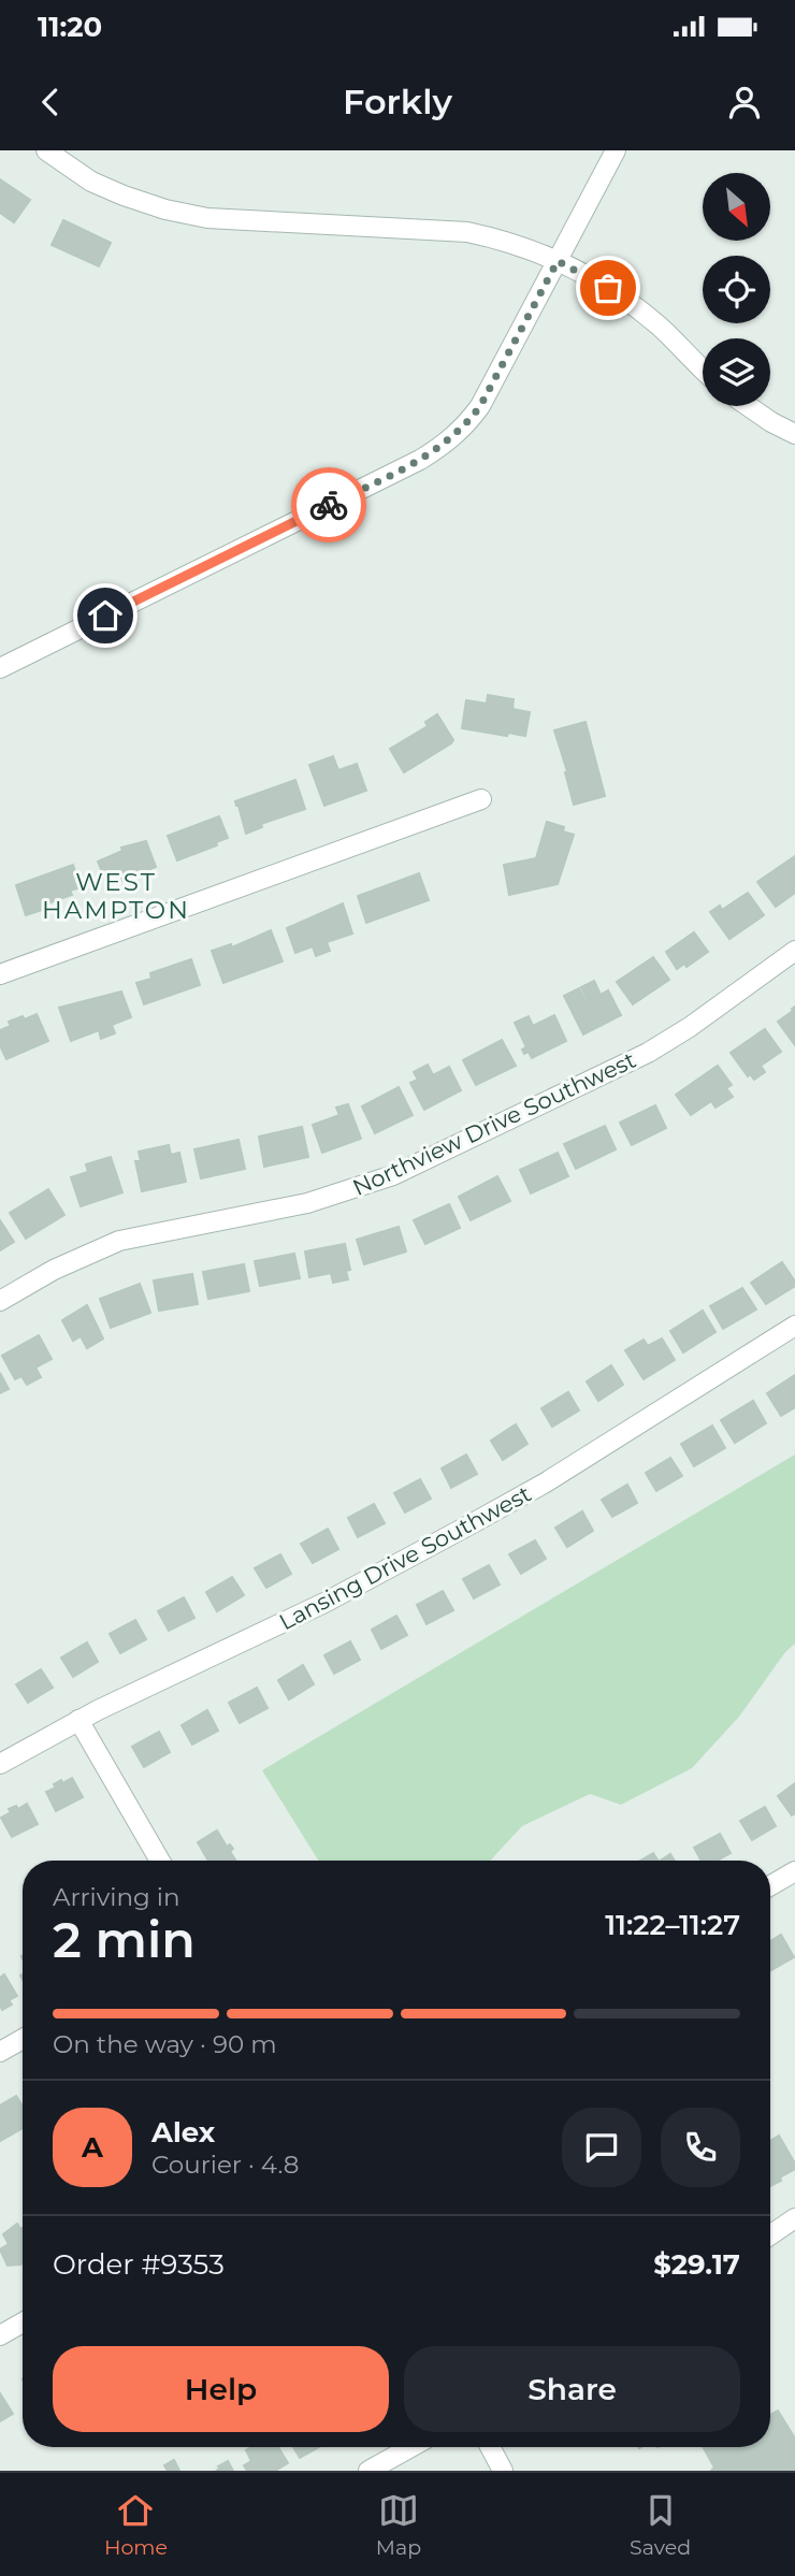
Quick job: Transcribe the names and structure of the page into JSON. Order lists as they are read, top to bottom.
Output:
{
  "streets": {
    "street": ["Northview Drive Southwest", "Lansing Drive Southwest"]
  },
  "districts": ["WEST HAMPTON"],
  "north": "bottom right",
  "page": {
    "status": "11:20",
    "header": "Forkly",
    "heading": ["2 min", "Arriving in", "11:22–11:27"],
    "panel": [
      "Alex",
      "Courier · 4.8",
      "Order #9353",
      "$29.17"
    ],
    "bar": "On the way · 90 m",
    "round": "A",
    "buttons": ["Help", "Share"],
    "tabs": ["Home", "Map", "Saved"]
  }
}
